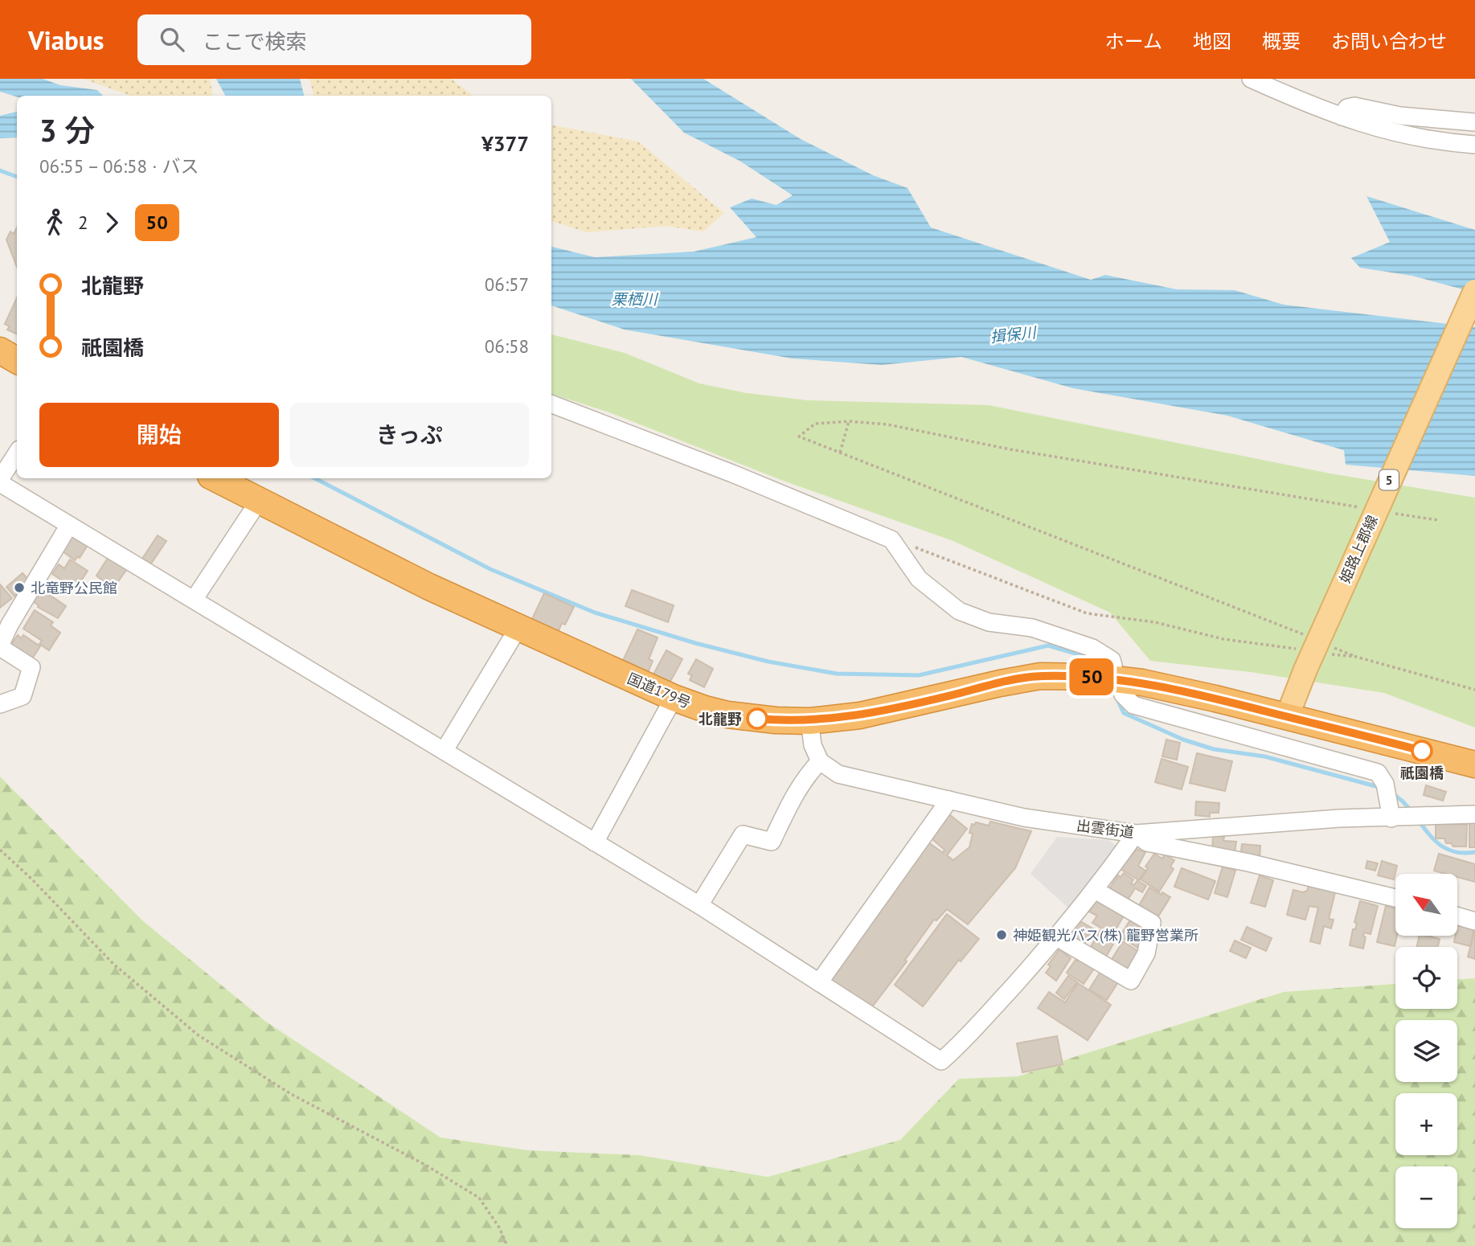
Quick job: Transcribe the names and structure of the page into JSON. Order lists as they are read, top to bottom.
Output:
{
  "streets": {
    "highway": ["国道179号"],
    "main road": ["5", "姫路上郡線"],
    "street": ["出雲街道"]
  },
  "crossings": [
    ["姫路上郡線", "国道179号"]
  ],
  "water": ["栗栖川", "揖保川"],
  "places": [
    "北竜野公民館",
    "北龍野",
    "祇園橋",
    "神姫観光バス(株) 龍野営業所"
  ],
  "lines": ["bus line 50"],
  "north": "top left",
  "page": {
    "header": "Viabus",
    "search": "ここで検索",
    "nav": [
      "ホーム",
      "地図",
      "概要",
      "お問い合わせ"
    ],
    "on_map": "50",
    "heading": ["3 分", "06:55 – 06:58 · バス", "¥377"],
    "legs": ["2", "50"],
    "list": [
      {
        "name": "北龍野",
        "value": "06:57"
      },
      {
        "name": "祇園橋",
        "value": "06:58"
      }
    ],
    "buttons": ["開始", "きっぷ"],
    "map_buttons": ["+", "−"]
  }
}
